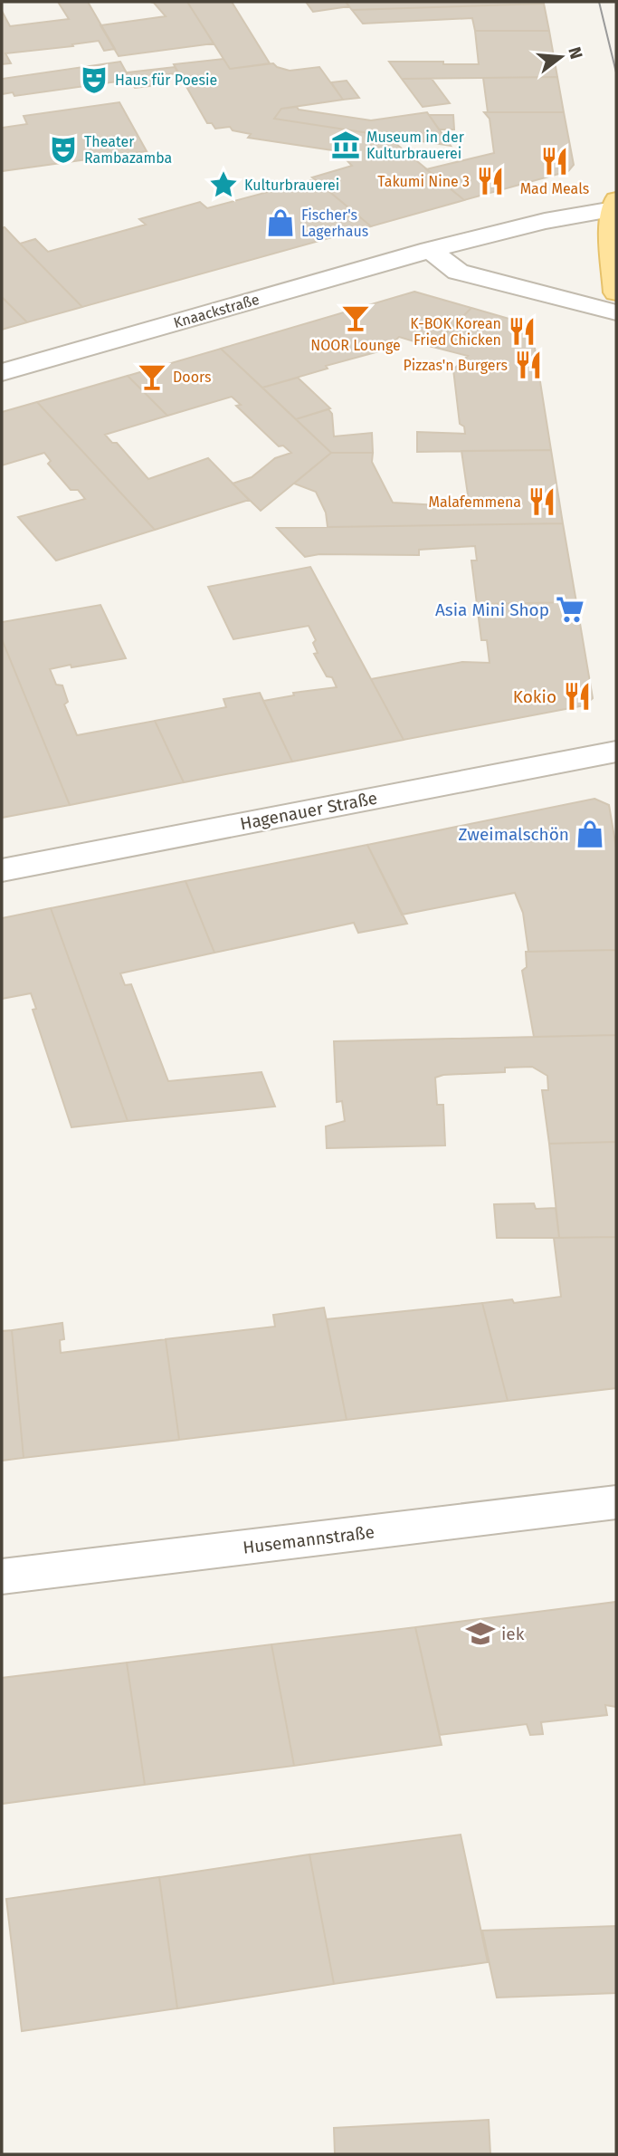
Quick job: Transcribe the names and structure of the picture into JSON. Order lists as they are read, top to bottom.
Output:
{
  "streets": {
    "street": ["Knaackstraße", "Hagenauer Straße", "Husemannstraße"]
  },
  "places": {
    "theatre": ["Haus für Poesie", "Theater Rambazamba"],
    "museum": ["Museum in der Kulturbrauerei"],
    "restaurant": [
      "Mad Meals",
      "Takumi Nine 3",
      "K-BOK Korean Fried Chicken",
      "Pizzas'n Burgers",
      "Malafemmena",
      "Kokio"
    ],
    "place": ["Kulturbrauerei"],
    "shop": ["Fischer's Lagerhaus", "Zweimalschön"],
    "bar": ["NOOR Lounge", "Doors"],
    "supermarket": ["Asia Mini Shop"],
    "school or university": ["iek"]
  },
  "north": "right"
}
